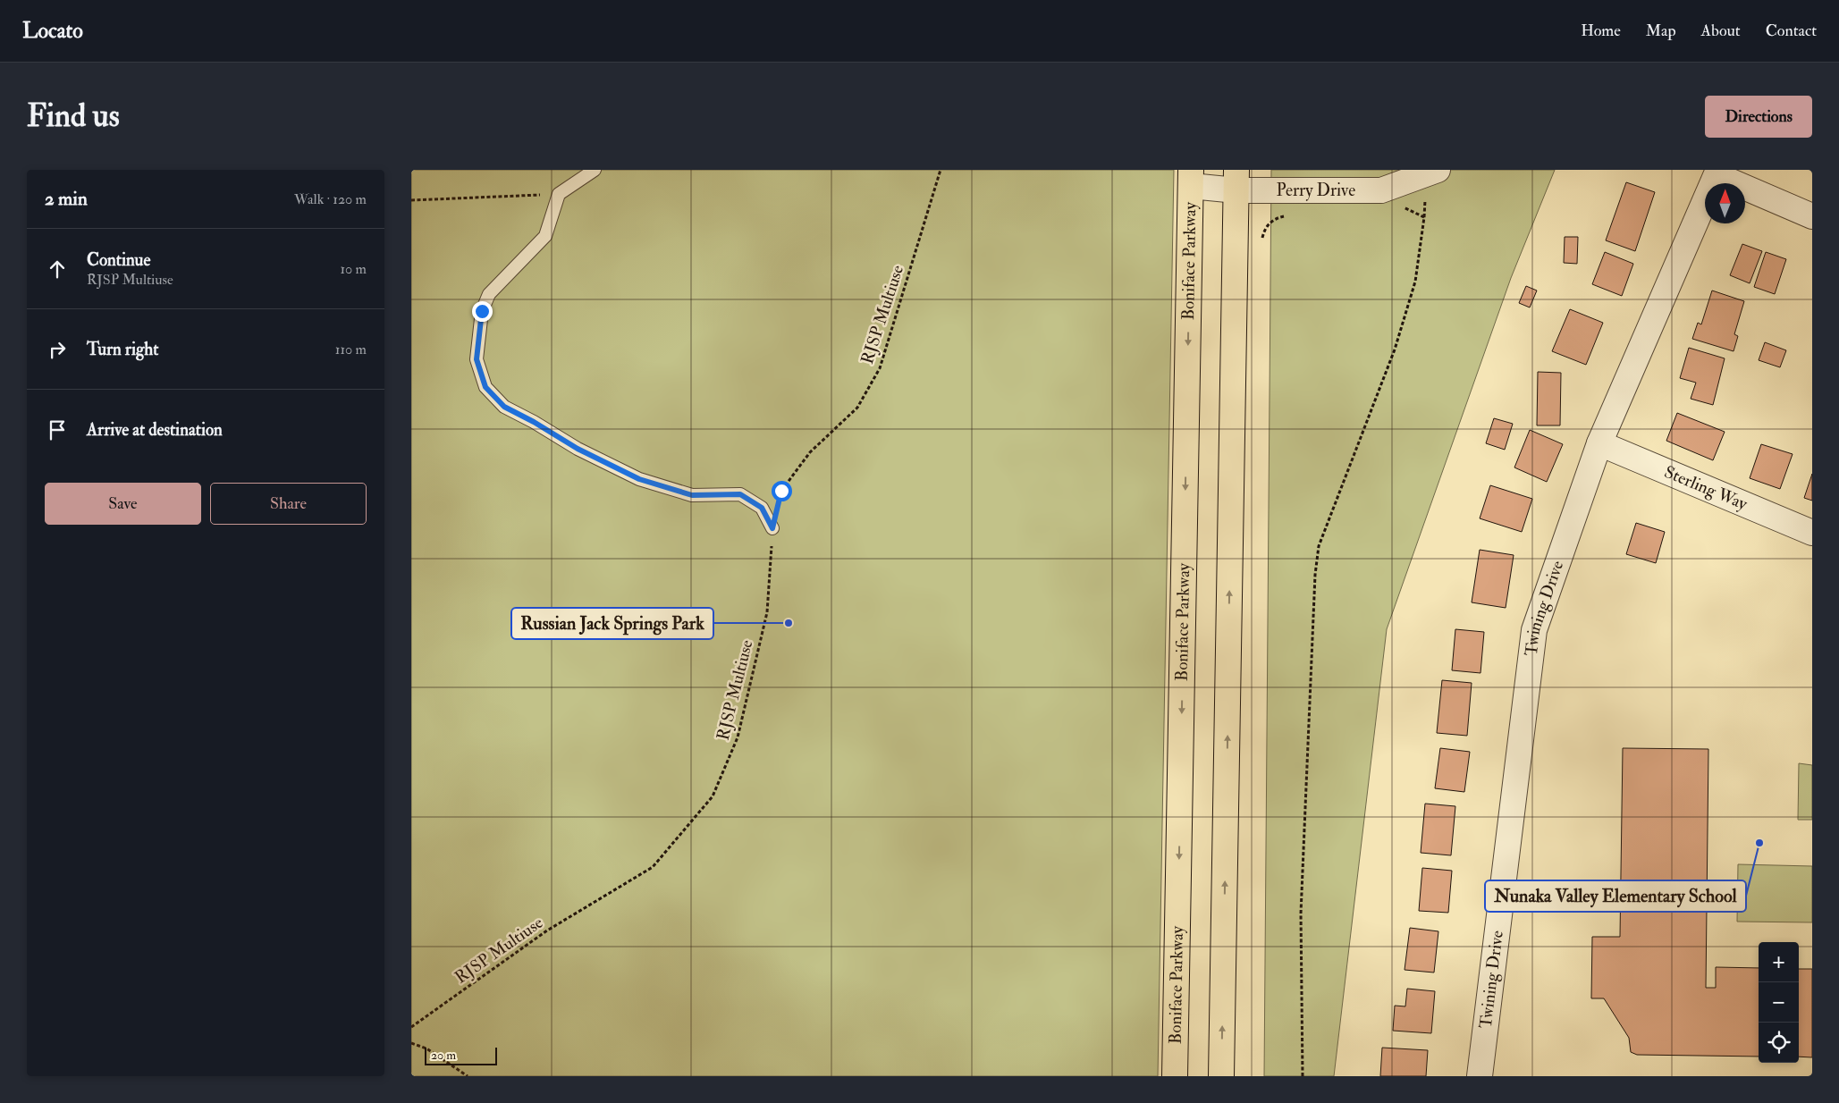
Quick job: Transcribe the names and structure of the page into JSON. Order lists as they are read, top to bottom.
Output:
{
  "streets": {
    "main road": ["Boniface Parkway"],
    "street": ["Perry Drive", "Sterling Way", "Twining Drive"],
    "path": ["RJSP Multiuse"]
  },
  "crossings": [
    ["Perry Drive", "Boniface Parkway"],
    ["Sterling Way", "Twining Drive"]
  ],
  "places": ["Russian Jack Springs Park", "Nunaka Valley Elementary School"],
  "scale_bar": "20 m",
  "north": "top",
  "page": {
    "header": "Locato",
    "nav": [
      "Home",
      "Map",
      "About",
      "Contact"
    ],
    "buttons": [
      "Directions",
      ["Save", "Share"]
    ],
    "title": "Find us",
    "heading": ["2 min", "Walk · 120 m"],
    "list": [
      ["Continue", "RJSP Multiuse", "10 m"],
      ["Turn right", "110 m"],
      "Arrive at destination"
    ],
    "map_buttons": ["+", "−"],
    "scale": "20 m"
  }
}
